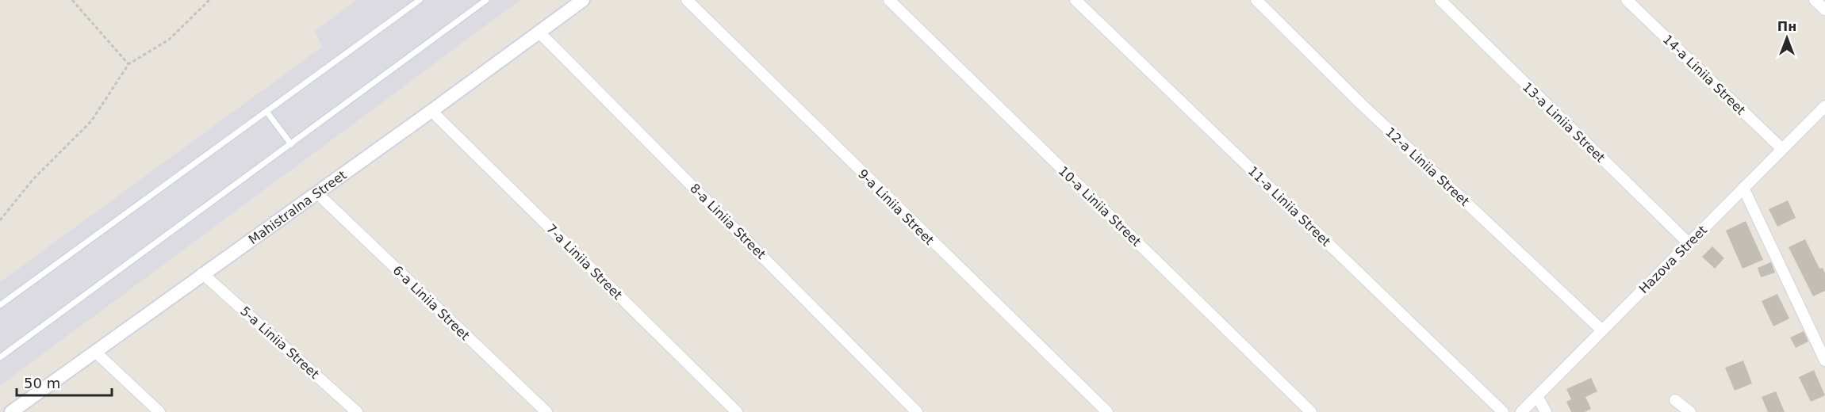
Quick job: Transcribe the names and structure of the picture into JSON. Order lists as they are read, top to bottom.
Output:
{
  "streets": {
    "street": [
      "14-a Liniia Street",
      "13-a Liniia Street",
      "12-a Liniia Street",
      "10-a Liniia Street",
      "11-a Liniia Street",
      "Mahistralna Street",
      "9-a Liniia Street",
      "8-a Liniia Street",
      "Hazova Street",
      "7-a Liniia Street",
      "6-a Liniia Street",
      "5-a Liniia Street"
    ]
  },
  "crossings": [
    ["14-a Liniia Street", "Hazova Street"],
    ["13-a Liniia Street", "Hazova Street"],
    ["12-a Liniia Street", "Hazova Street"],
    ["Mahistralna Street", "8-a Liniia Street"],
    ["Mahistralna Street", "7-a Liniia Street"],
    ["Mahistralna Street", "6-a Liniia Street"],
    ["Mahistralna Street", "5-a Liniia Street"]
  ],
  "scale_bar": "50 m",
  "north": "top"
}
